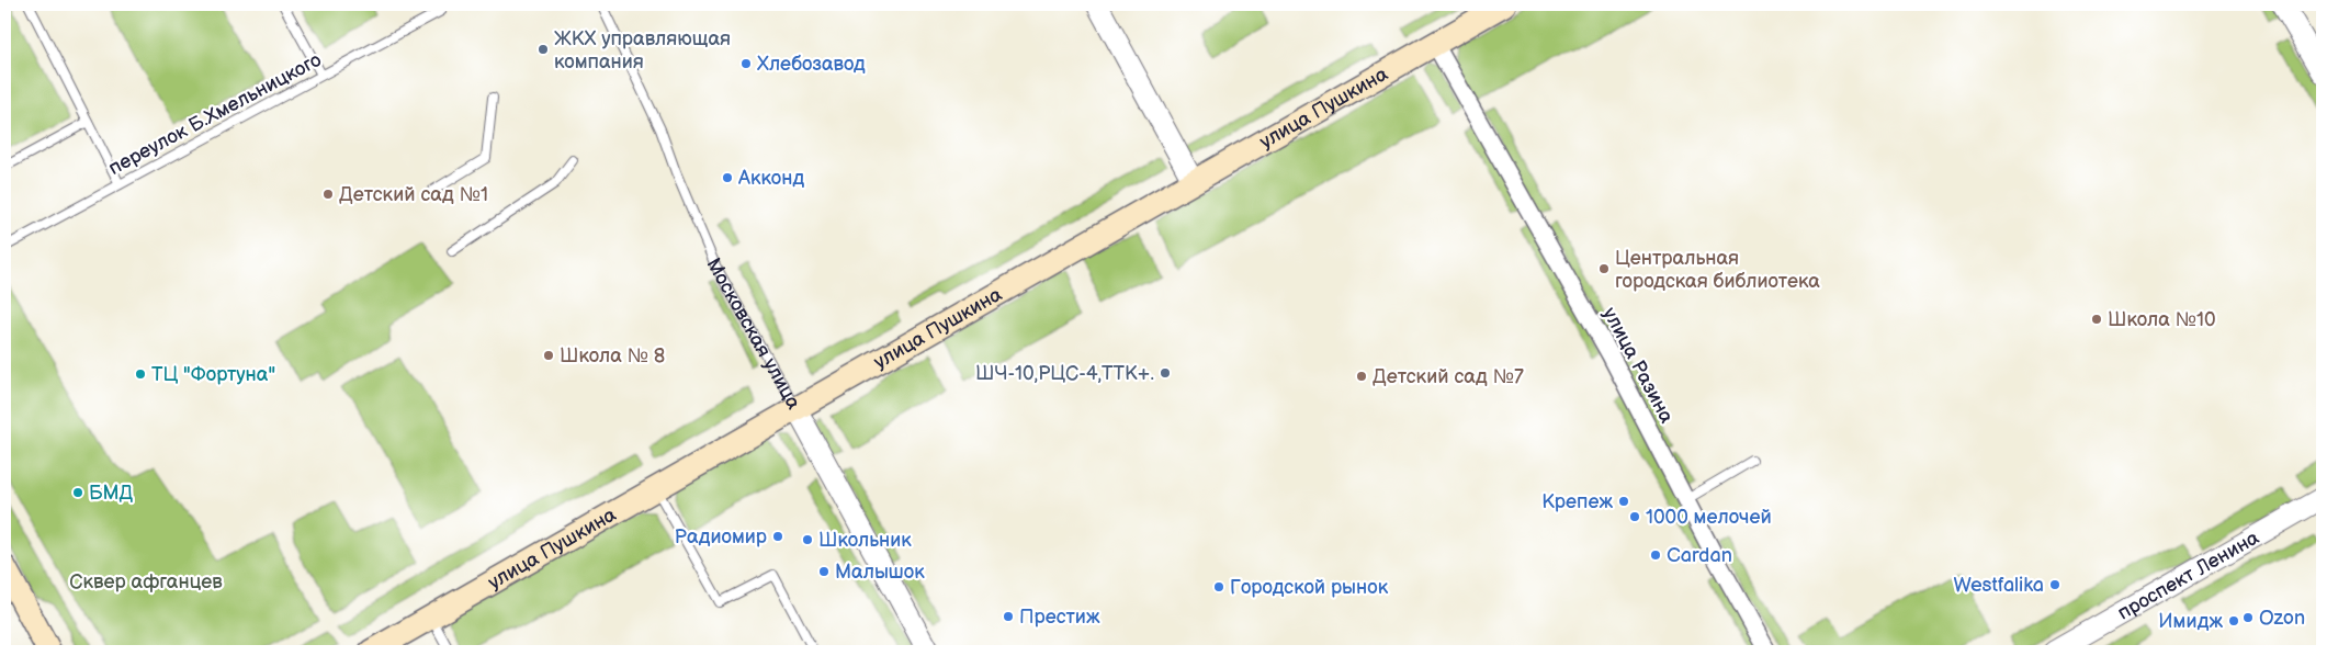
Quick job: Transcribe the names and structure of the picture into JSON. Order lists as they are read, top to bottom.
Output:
{
  "streets": {
    "main road": ["улица Пушкина"],
    "street": ["Московская улица", "улица Разина", "проспект Ленина"],
    "lane": ["переулок Б.Хмельницкого"]
  },
  "crossings": [
    ["улица Пушкина", "Московская улица"],
    ["улица Пушкина", "улица Разина"]
  ],
  "parks": ["Сквер афганцев"],
  "places": [
    "ЖКХ управляющая компания",
    "Хлебозавод",
    "Акконд",
    "Детский сад №1",
    "Центральная городская библиотека",
    "Школа №10",
    "Школа № 8",
    "ШЧ-10,РЦС-4,ТТК+.",
    "ТЦ \"Фортуна\"",
    "Детский сад №7",
    "БМД",
    "Крепеж",
    "1000 мелочей",
    "Радиомир",
    "Школьник",
    "Cardan",
    "Малышок",
    "Westfalika",
    "Городской рынок",
    "Престиж",
    "Ozon",
    "Имидж"
  ]
}
